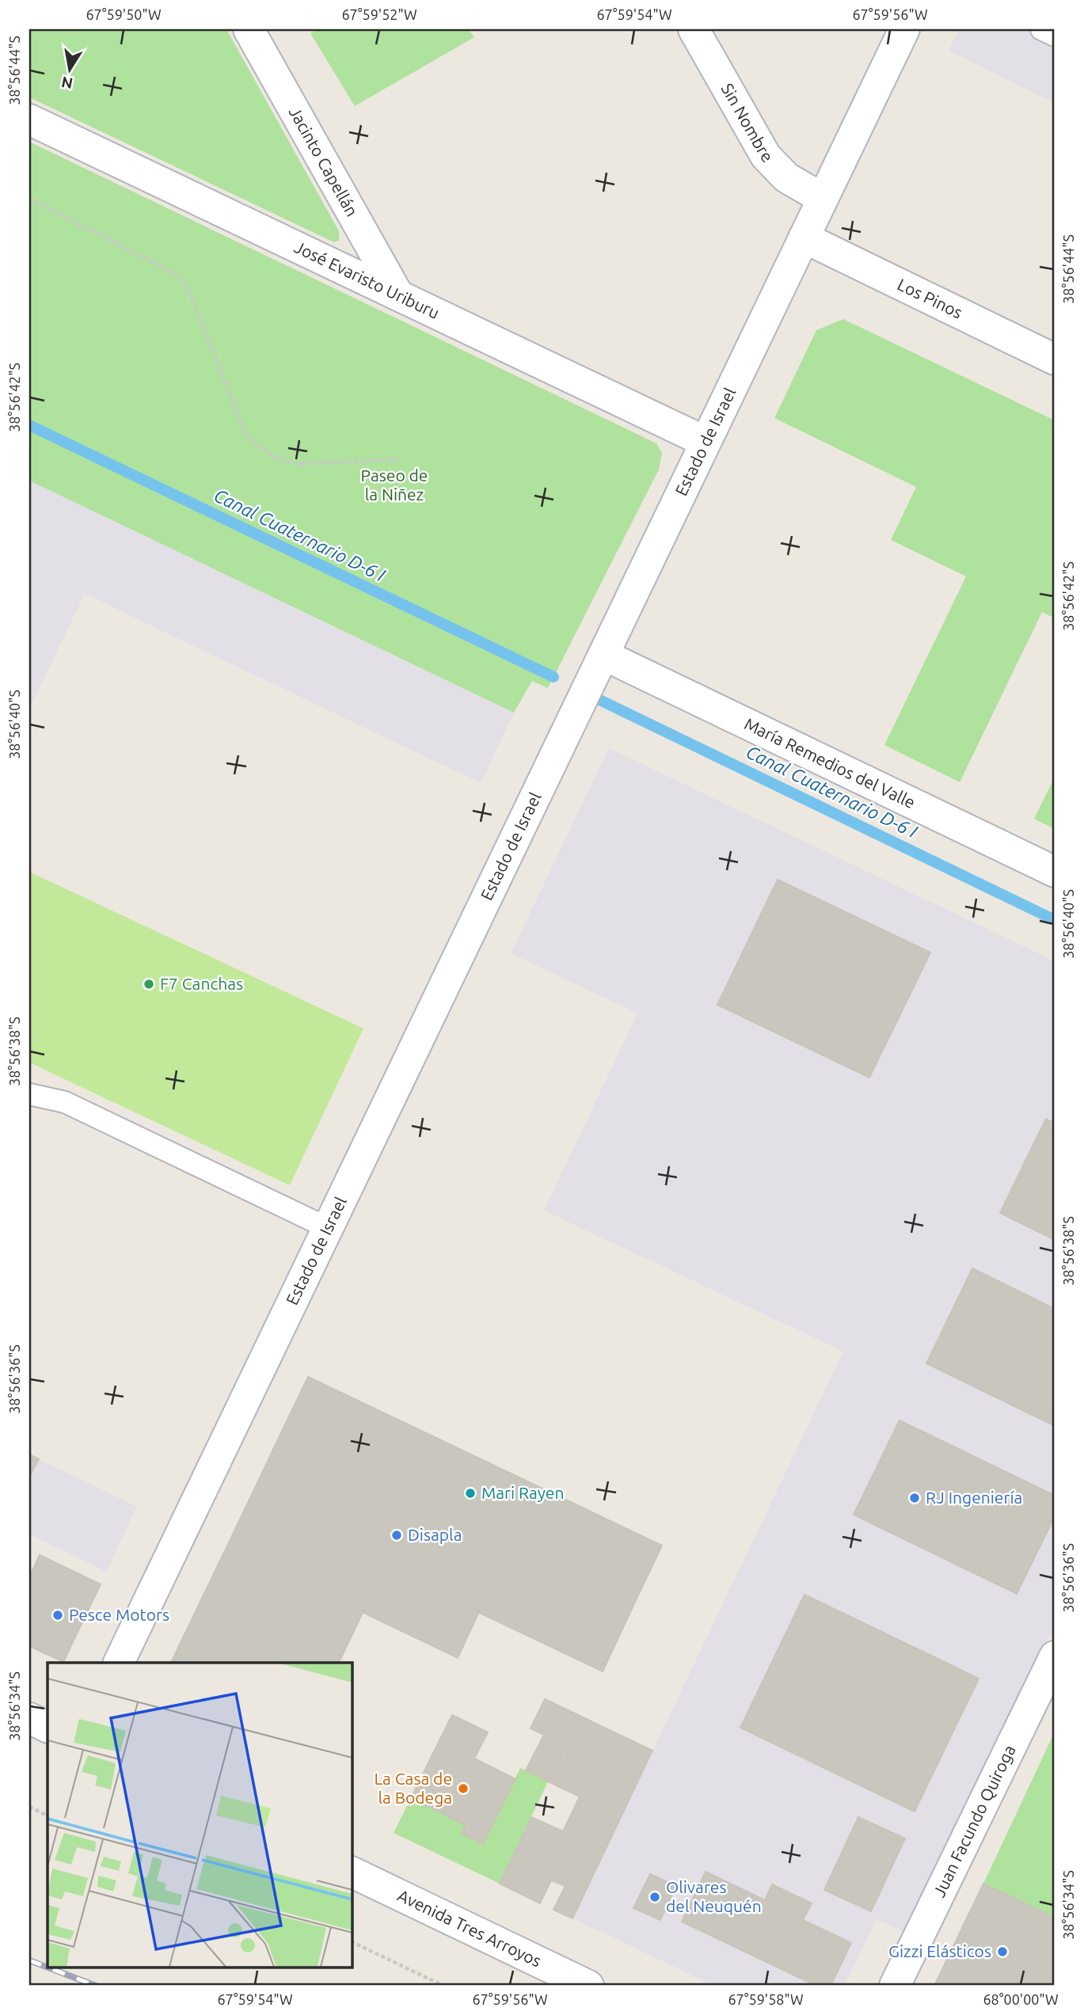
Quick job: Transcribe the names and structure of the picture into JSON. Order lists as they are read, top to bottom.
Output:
{
  "streets": {
    "street": [
      "Sin Nombre",
      "Jacinto Capellán",
      "José Evaristo Uriburu",
      "Los Pinos",
      "Estado de Israel",
      "María Remedios del Valle",
      "Juan Facundo Quiroga",
      "Avenida Tres Arroyos"
    ]
  },
  "crossings": [
    ["Sin Nombre", "Estado de Israel"],
    ["Jacinto Capellán", "José Evaristo Uriburu"],
    ["José Evaristo Uriburu", "Estado de Israel"],
    ["Los Pinos", "Estado de Israel"],
    ["Estado de Israel", "María Remedios del Valle"]
  ],
  "water": ["Canal Cuaternario D-6 I"],
  "parks": ["Paseo de la Niñez"],
  "places": [
    "F7 Canchas",
    "Mari Rayen",
    "RJ Ingeniería",
    "Disapla",
    "Pesce Motors",
    "La Casa de la Bodega",
    "Olivares del Neuquén",
    "Gizzi Elásticos"
  ],
  "north": "bottom",
  "coordinates": [
    "67°59'50\"W",
    "67°59'52\"W",
    "67°59'54\"W",
    "67°59'56\"W",
    "38°56'44\"S",
    "38°56'42\"S",
    "38°56'40\"S",
    "38°56'38\"S",
    "38°56'36\"S",
    "38°56'34\"S",
    "67°59'58\"W",
    "68°00'00\"W"
  ]
}
